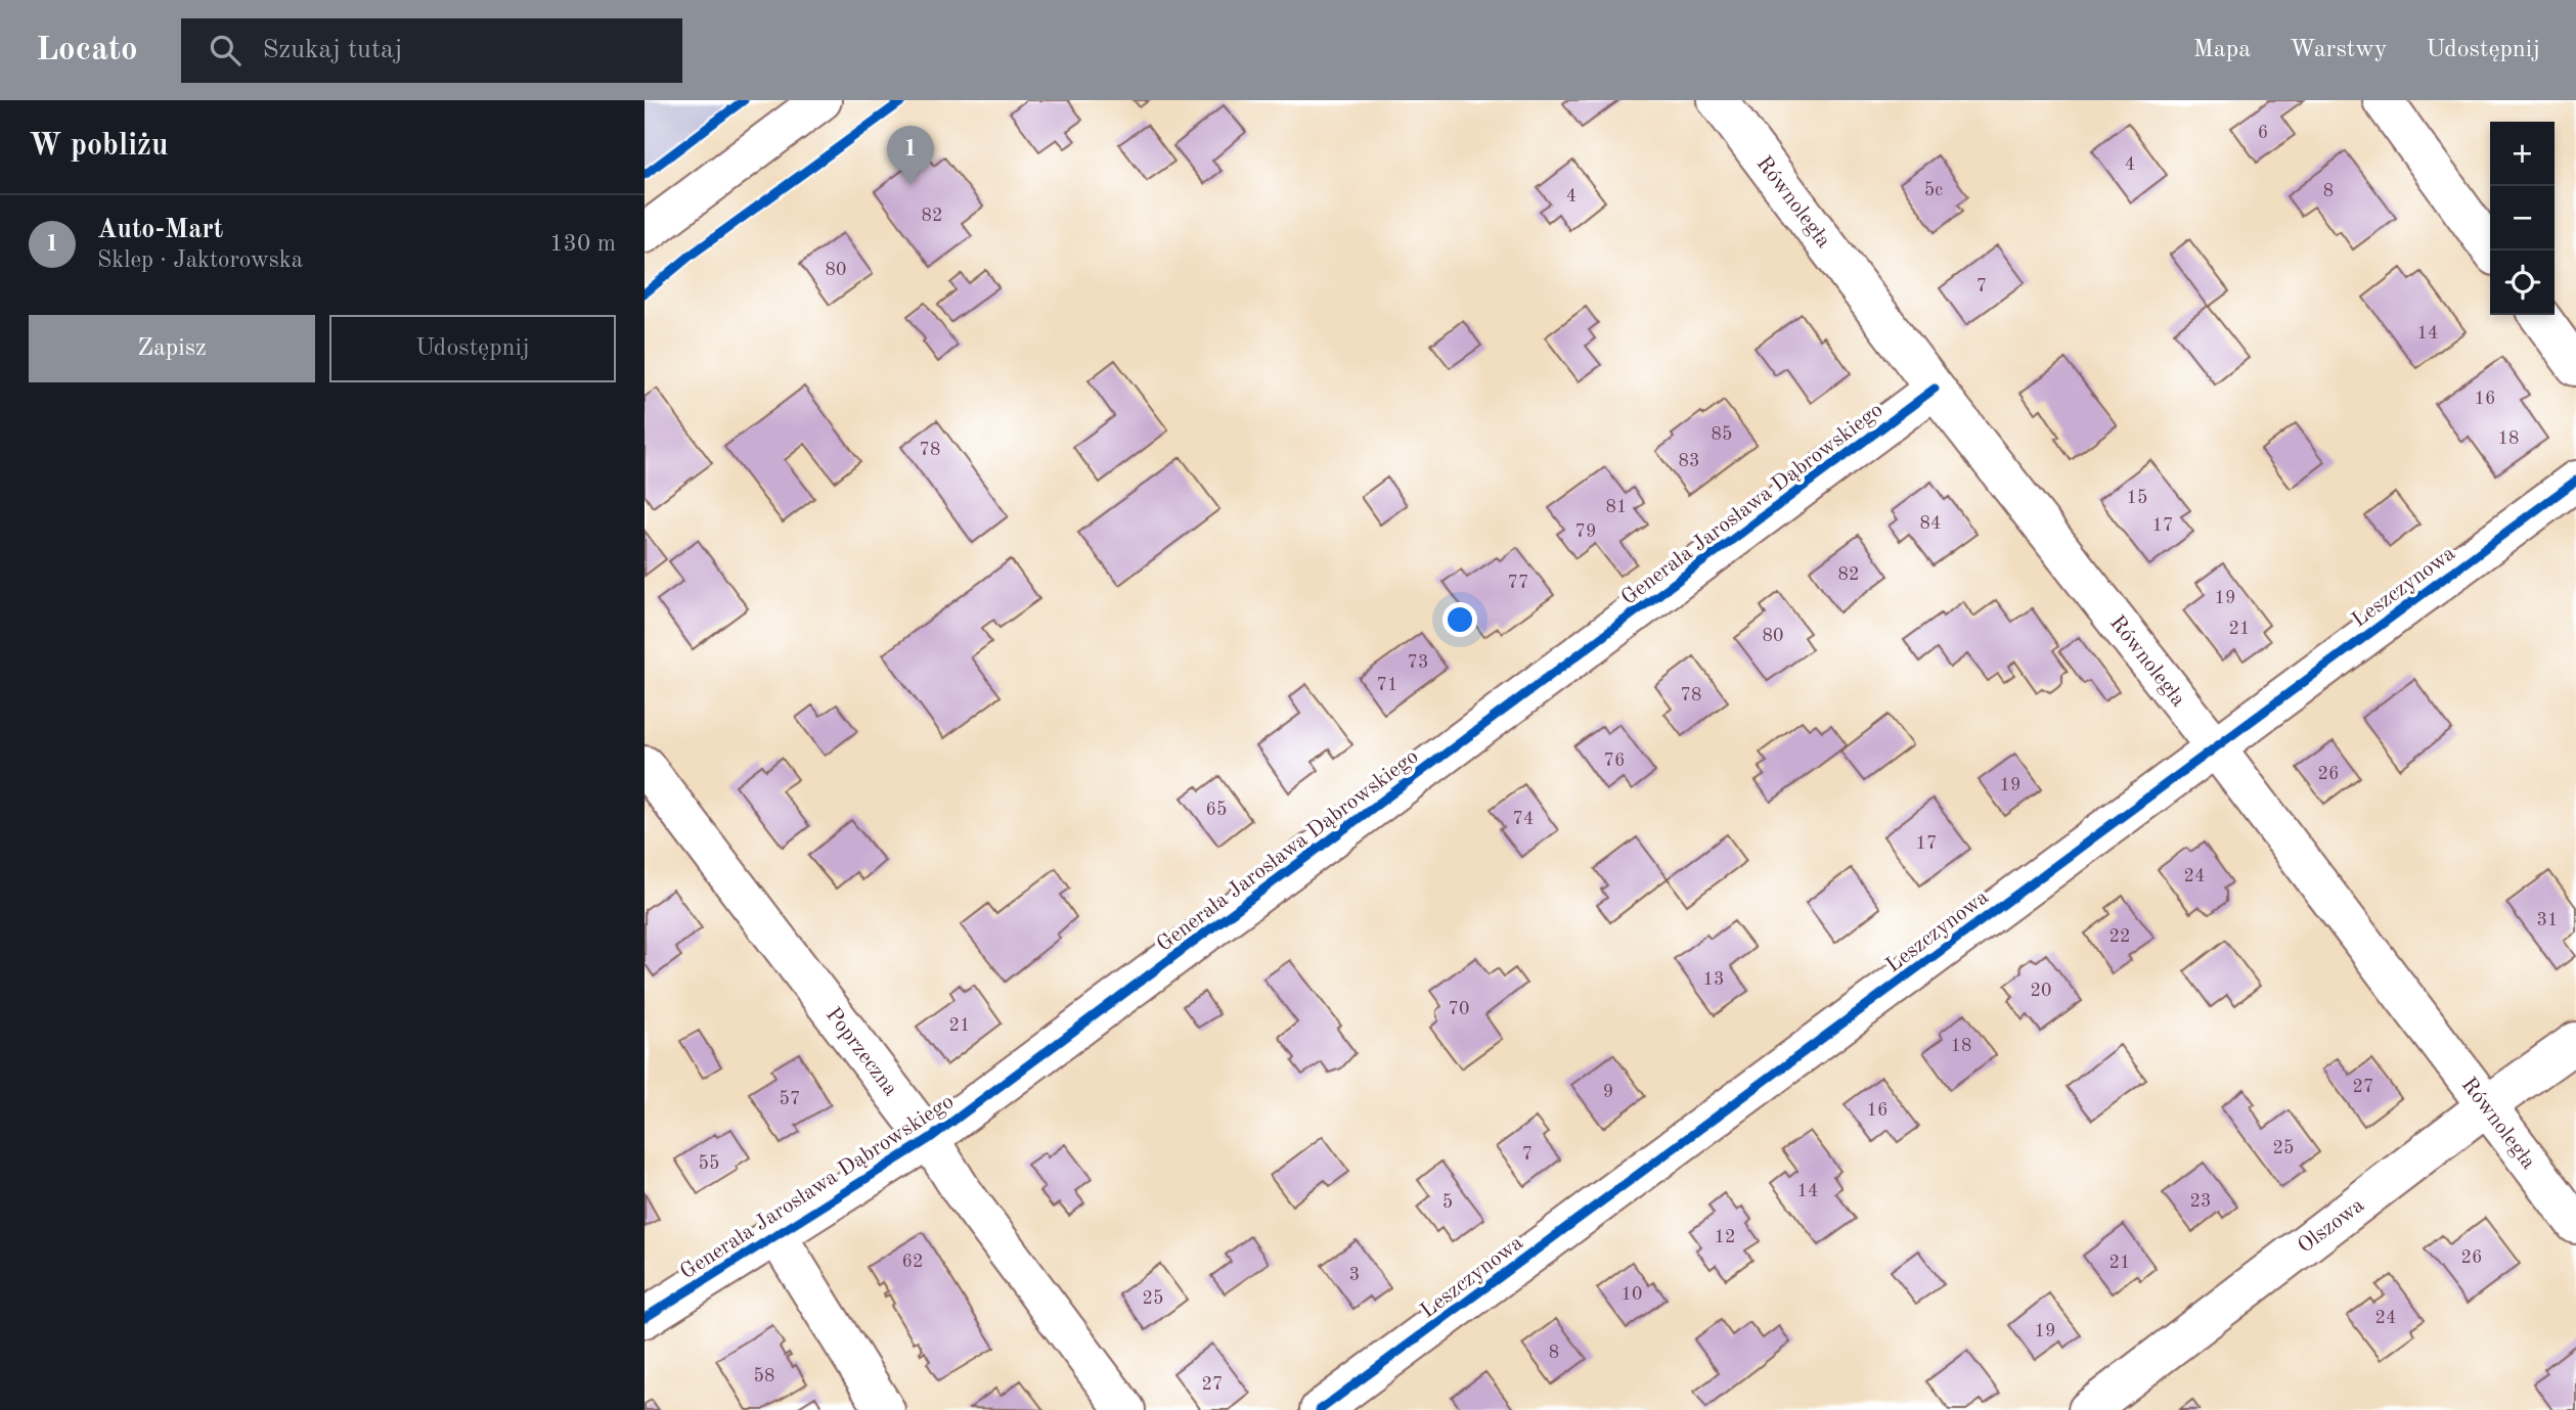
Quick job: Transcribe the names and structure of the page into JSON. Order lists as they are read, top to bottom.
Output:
{
  "streets": {
    "street": [
      "Równoległa",
      "Generała Jarosława Dąbrowskiego",
      "Leszczynowa",
      "Poprzeczna",
      "Olszowa"
    ]
  },
  "crossings": [
    ["Równoległa", "Generała Jarosława Dąbrowskiego"],
    ["Równoległa", "Leszczynowa"],
    ["Równoległa", "Olszowa"],
    ["Generała Jarosława Dąbrowskiego", "Poprzeczna"]
  ],
  "house_numbers": [
    "6",
    "4",
    "5c",
    "8",
    "4",
    "82",
    "80",
    "7",
    "14",
    "16",
    "85",
    "18",
    "78",
    "83",
    "15",
    "81",
    "84",
    "17",
    "79",
    "82",
    "77",
    "19",
    "21",
    "80",
    "73",
    "71",
    "78",
    "76",
    "26",
    "19",
    "65",
    "74",
    "17",
    "24",
    "31",
    "22",
    "13",
    "20",
    "70",
    "21",
    "18",
    "27",
    "9",
    "57",
    "16",
    "25",
    "7",
    "55",
    "14",
    "23",
    "5",
    "12",
    "26",
    "62",
    "21",
    "3",
    "10",
    "25",
    "24",
    "19",
    "8",
    "58",
    "27"
  ],
  "page": {
    "header": "Locato",
    "search": "Szukaj tutaj",
    "nav": ["Mapa", "Warstwy", "Udostępnij"],
    "heading": "W pobliżu",
    "map_buttons": ["+", "−"],
    "pins": "1",
    "list": [
      {
        "mark": "1",
        "name": "Auto-Mart",
        "note": "Sklep · Jaktorowska",
        "value": "130 m"
      }
    ],
    "buttons": ["Zapisz", "Udostępnij"]
  }
}
